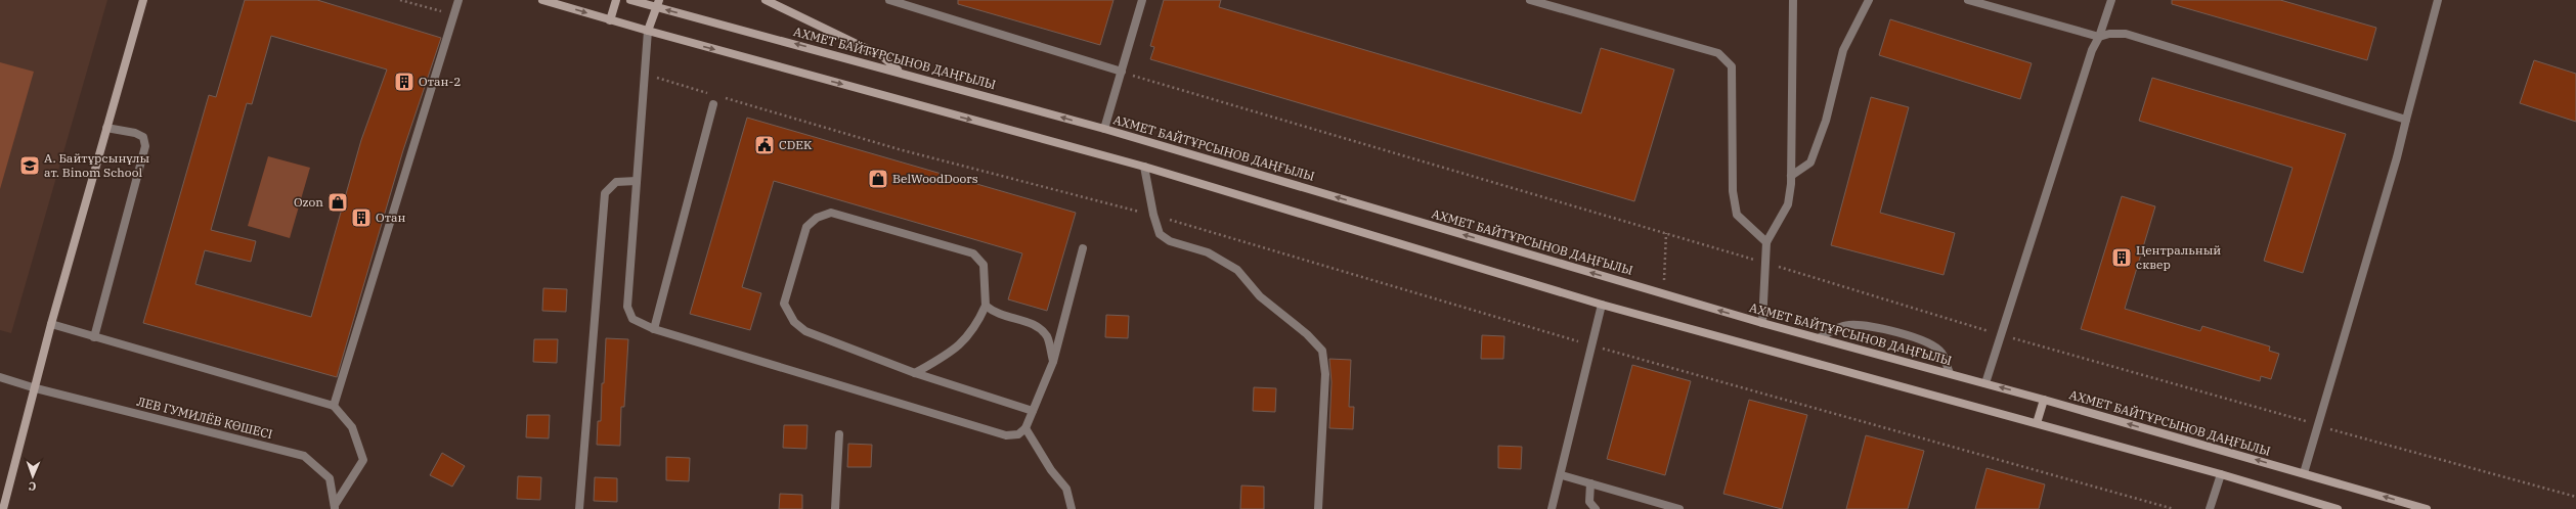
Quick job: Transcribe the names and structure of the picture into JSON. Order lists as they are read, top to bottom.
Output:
{
  "streets": {
    "street": ["АХМЕТ БАЙТҰРСЫНОВ ДАҢҒЫЛЫ", "ЛЕВ ГУМИЛЁВ КӨШЕСІ"]
  },
  "places": {
    "building": ["Отан-2", "Отан", "Центральный сквер"],
    "public building": ["CDEK"],
    "school or university": ["А. Байтұрсынұлы ат. Binom School"],
    "shop": ["BelWoodDoors", "Ozon"]
  },
  "north": "bottom"
}
